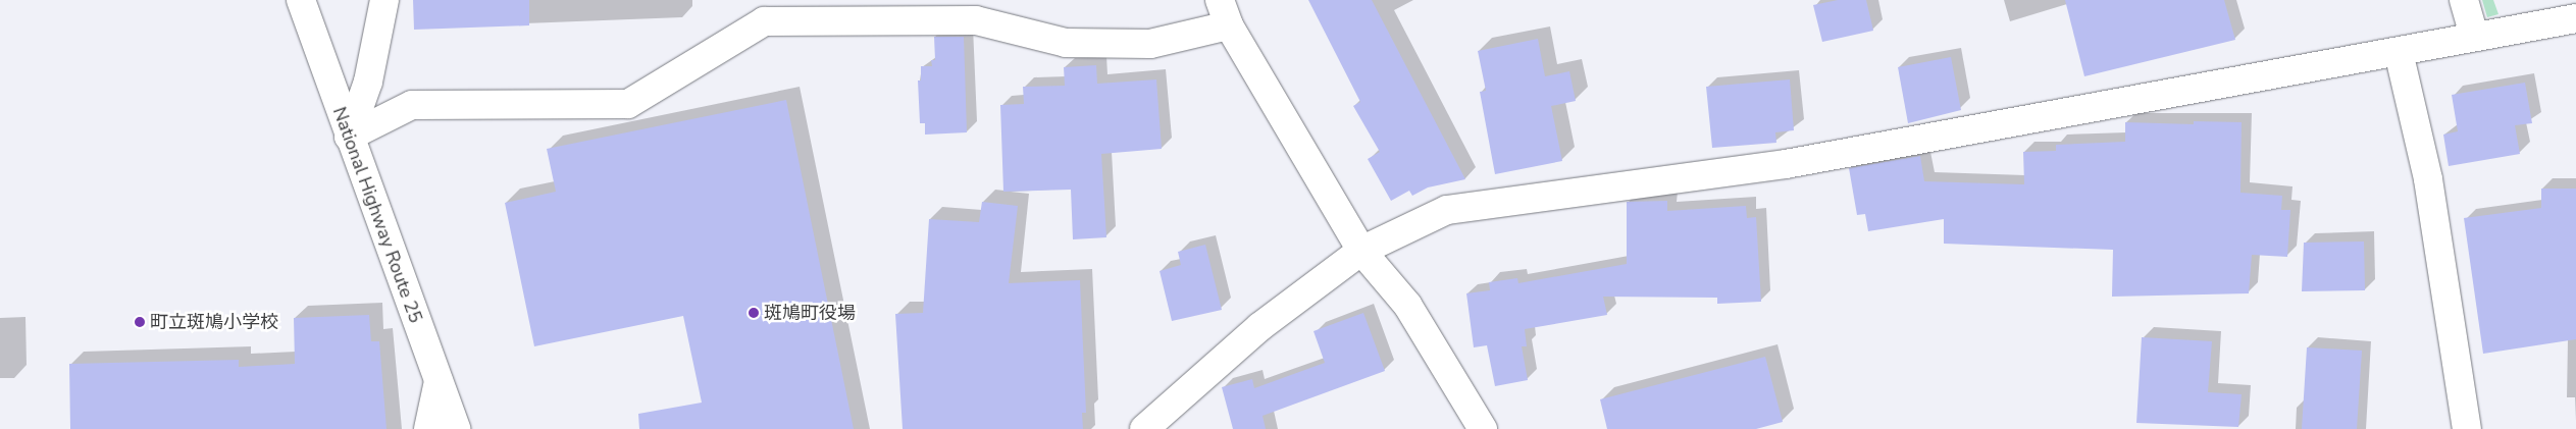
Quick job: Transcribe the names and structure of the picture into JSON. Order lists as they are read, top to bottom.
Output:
{
  "streets": {
    "main road": ["National Highway Route 25"]
  },
  "places": ["斑鳩町役場", "町立斑鳩小学校"]
}
